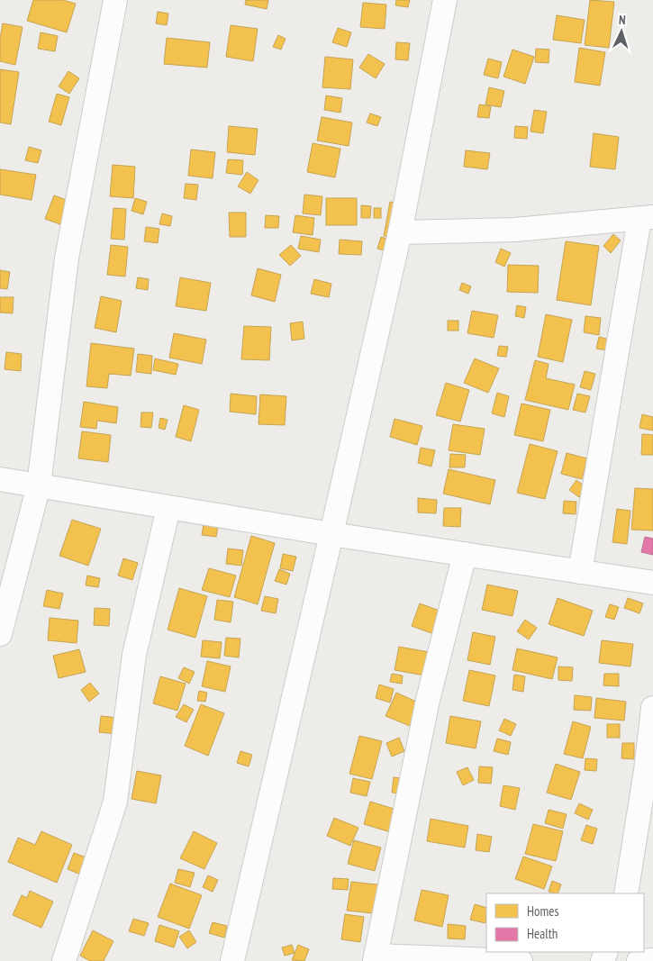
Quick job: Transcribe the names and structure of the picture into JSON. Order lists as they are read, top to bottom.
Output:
{
  "legend": ["Homes", "Health"],
  "north": "top"
}
